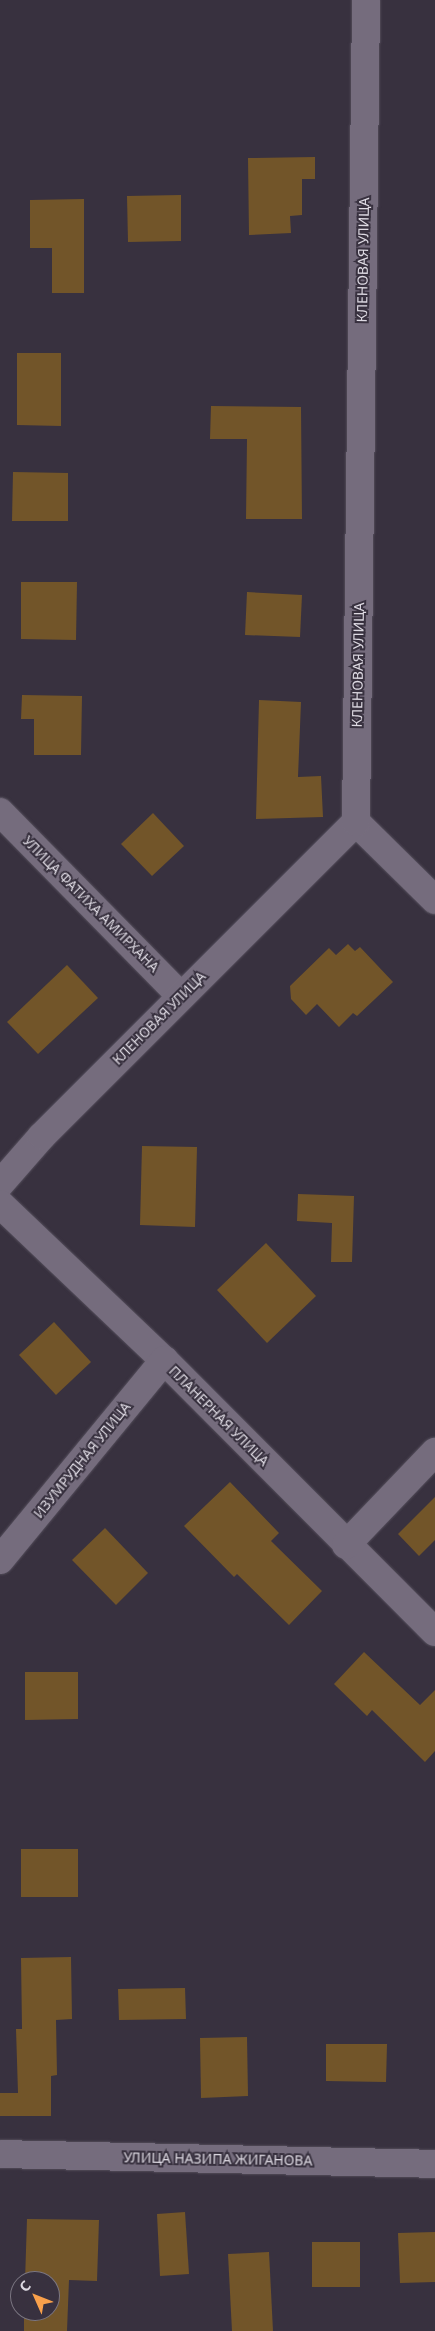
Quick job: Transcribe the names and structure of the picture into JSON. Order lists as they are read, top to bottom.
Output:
{
  "streets": {
    "street": [
      "КЛЕНОВАЯ УЛИЦА",
      "УЛИЦА ФАТИХА АМИРХАНА",
      "ПЛАНЕРНАЯ УЛИЦА",
      "ИЗУМРУДНАЯ УЛИЦА",
      "УЛИЦА НАЗИПА ЖИГАНОВА"
    ]
  },
  "crossings": [
    ["КЛЕНОВАЯ УЛИЦА", "УЛИЦА ФАТИХА АМИРХАНА"],
    ["ПЛАНЕРНАЯ УЛИЦА", "ИЗУМРУДНАЯ УЛИЦА"]
  ],
  "north": "top left"
}
